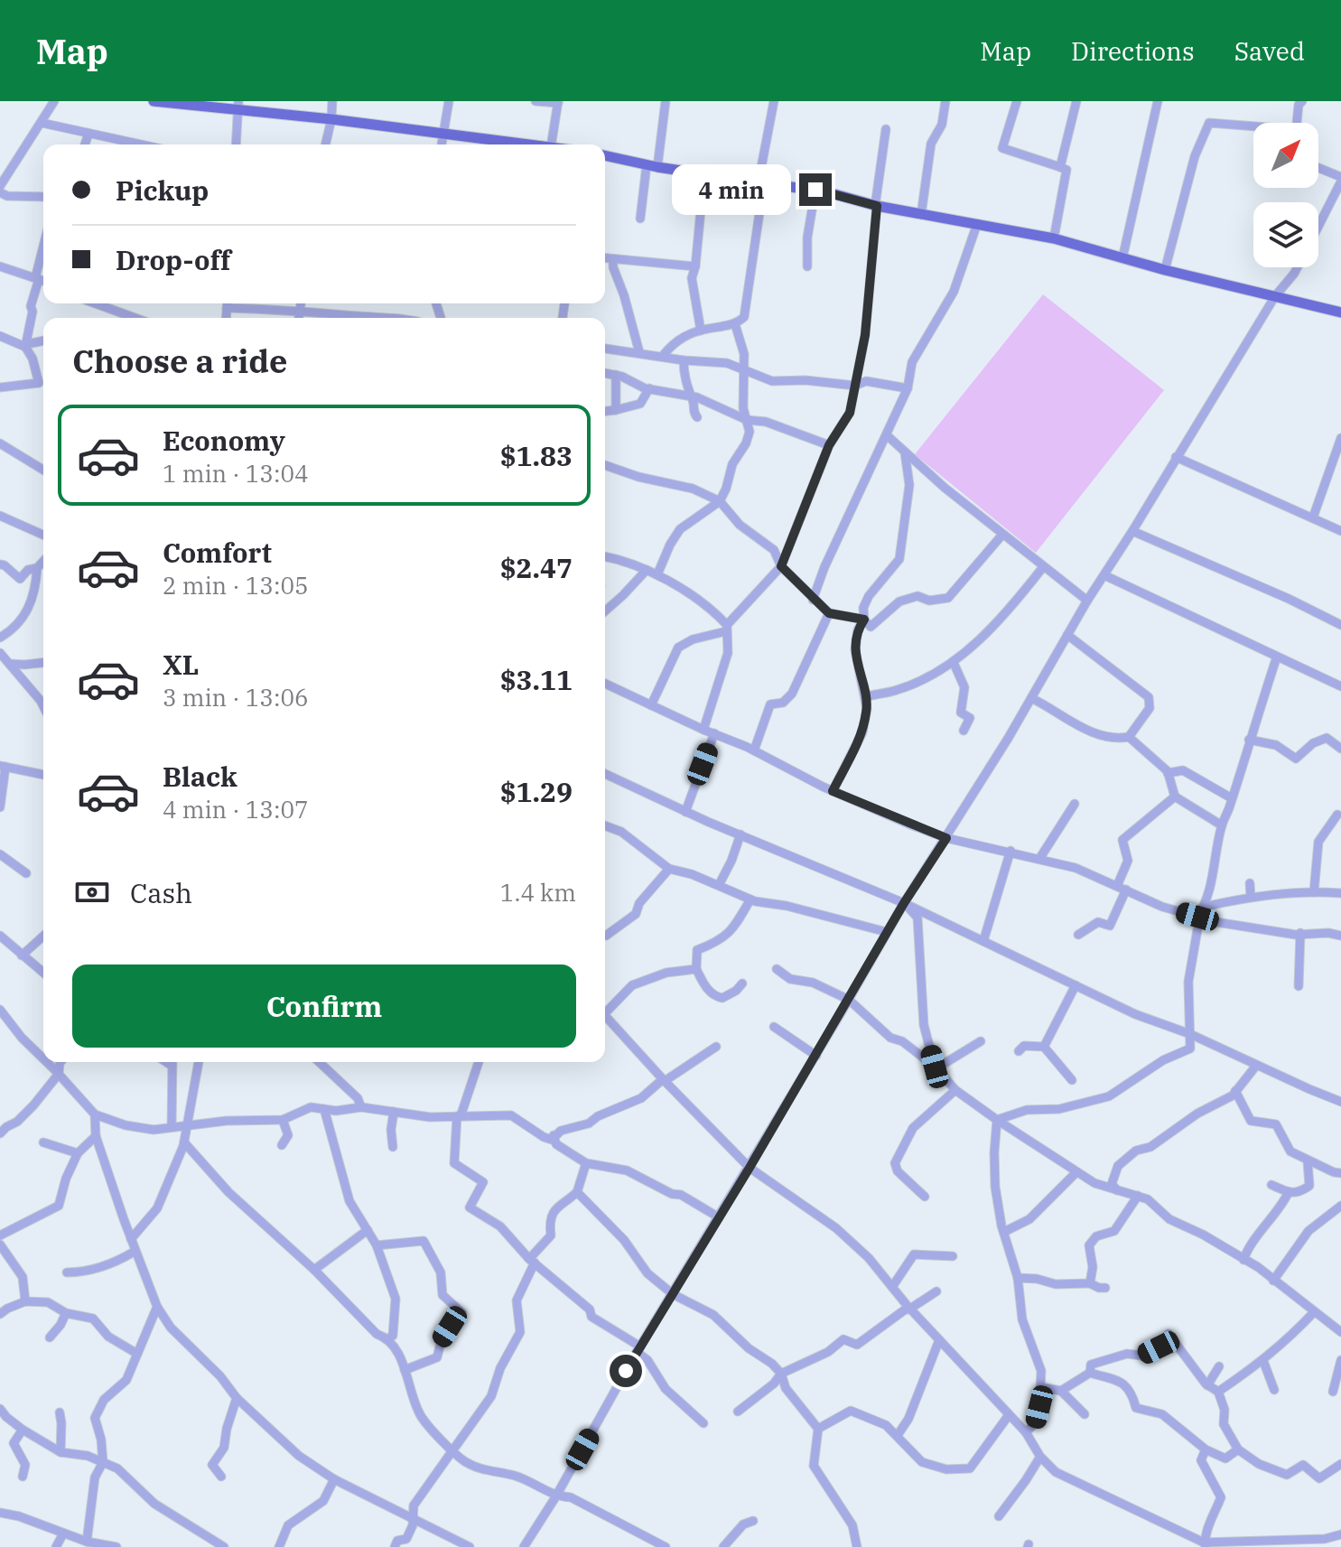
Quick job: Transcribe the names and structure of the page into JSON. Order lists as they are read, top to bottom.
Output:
{
  "north": "top right",
  "page": {
    "header": "Map",
    "nav": ["Map", "Directions", "Saved"],
    "banner": ["Pickup", "Drop-off"],
    "bubble": "4 min",
    "heading": "Choose a ride",
    "list": [
      {
        "name": "Economy",
        "note": "1 min · 13:04",
        "value": "$1.83"
      },
      {
        "name": "Comfort",
        "note": "2 min · 13:05",
        "value": "$2.47"
      },
      {
        "name": "XL",
        "note": "3 min · 13:06",
        "value": "$3.11"
      },
      {
        "name": "Black",
        "note": "4 min · 13:07",
        "value": "$1.29"
      }
    ],
    "pay": ["Cash", "1.4 km"],
    "buttons": "Confirm"
  }
}
